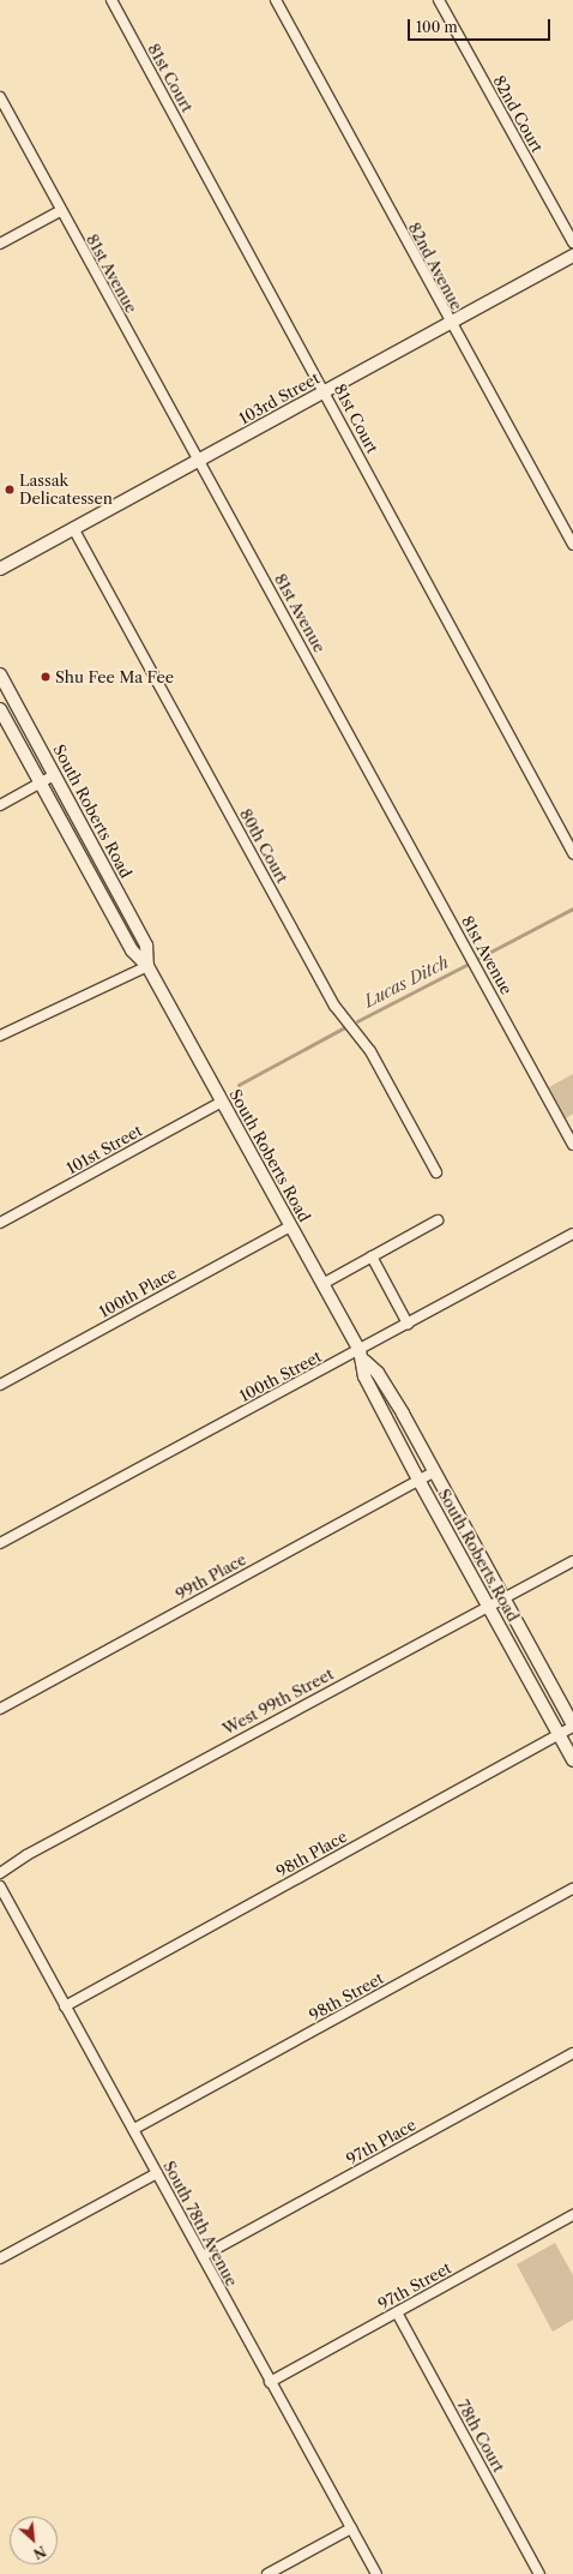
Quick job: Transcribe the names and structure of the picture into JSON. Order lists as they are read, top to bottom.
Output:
{
  "streets": {
    "street": [
      "81st Court",
      "82nd Court",
      "82nd Avenue",
      "81st Avenue",
      "103rd Street",
      "South Roberts Road",
      "80th Court",
      "101st Street",
      "100th Place",
      "100th Street",
      "99th Place",
      "West 99th Street",
      "98th Place",
      "98th Street",
      "97th Place",
      "South 78th Avenue",
      "97th Street",
      "78th Court"
    ]
  },
  "crossings": [
    ["81st Court", "103rd Street"],
    ["82nd Avenue", "103rd Street"],
    ["81st Avenue", "103rd Street"],
    ["103rd Street", "80th Court"],
    ["South Roberts Road", "101st Street"],
    ["South Roberts Road", "100th Place"],
    ["South Roberts Road", "100th Street"],
    ["South Roberts Road", "99th Place"],
    ["South Roberts Road", "West 99th Street"],
    ["South Roberts Road", "98th Place"],
    ["98th Place", "South 78th Avenue"],
    ["98th Street", "South 78th Avenue"],
    ["97th Place", "South 78th Avenue"],
    ["South 78th Avenue", "97th Street"],
    ["97th Street", "78th Court"]
  ],
  "water": ["Lucas Ditch"],
  "places": ["Lassak Delicatessen", "Shu Fee Ma Fee"],
  "scale_bar": "100 m",
  "north": "bottom right"
}
